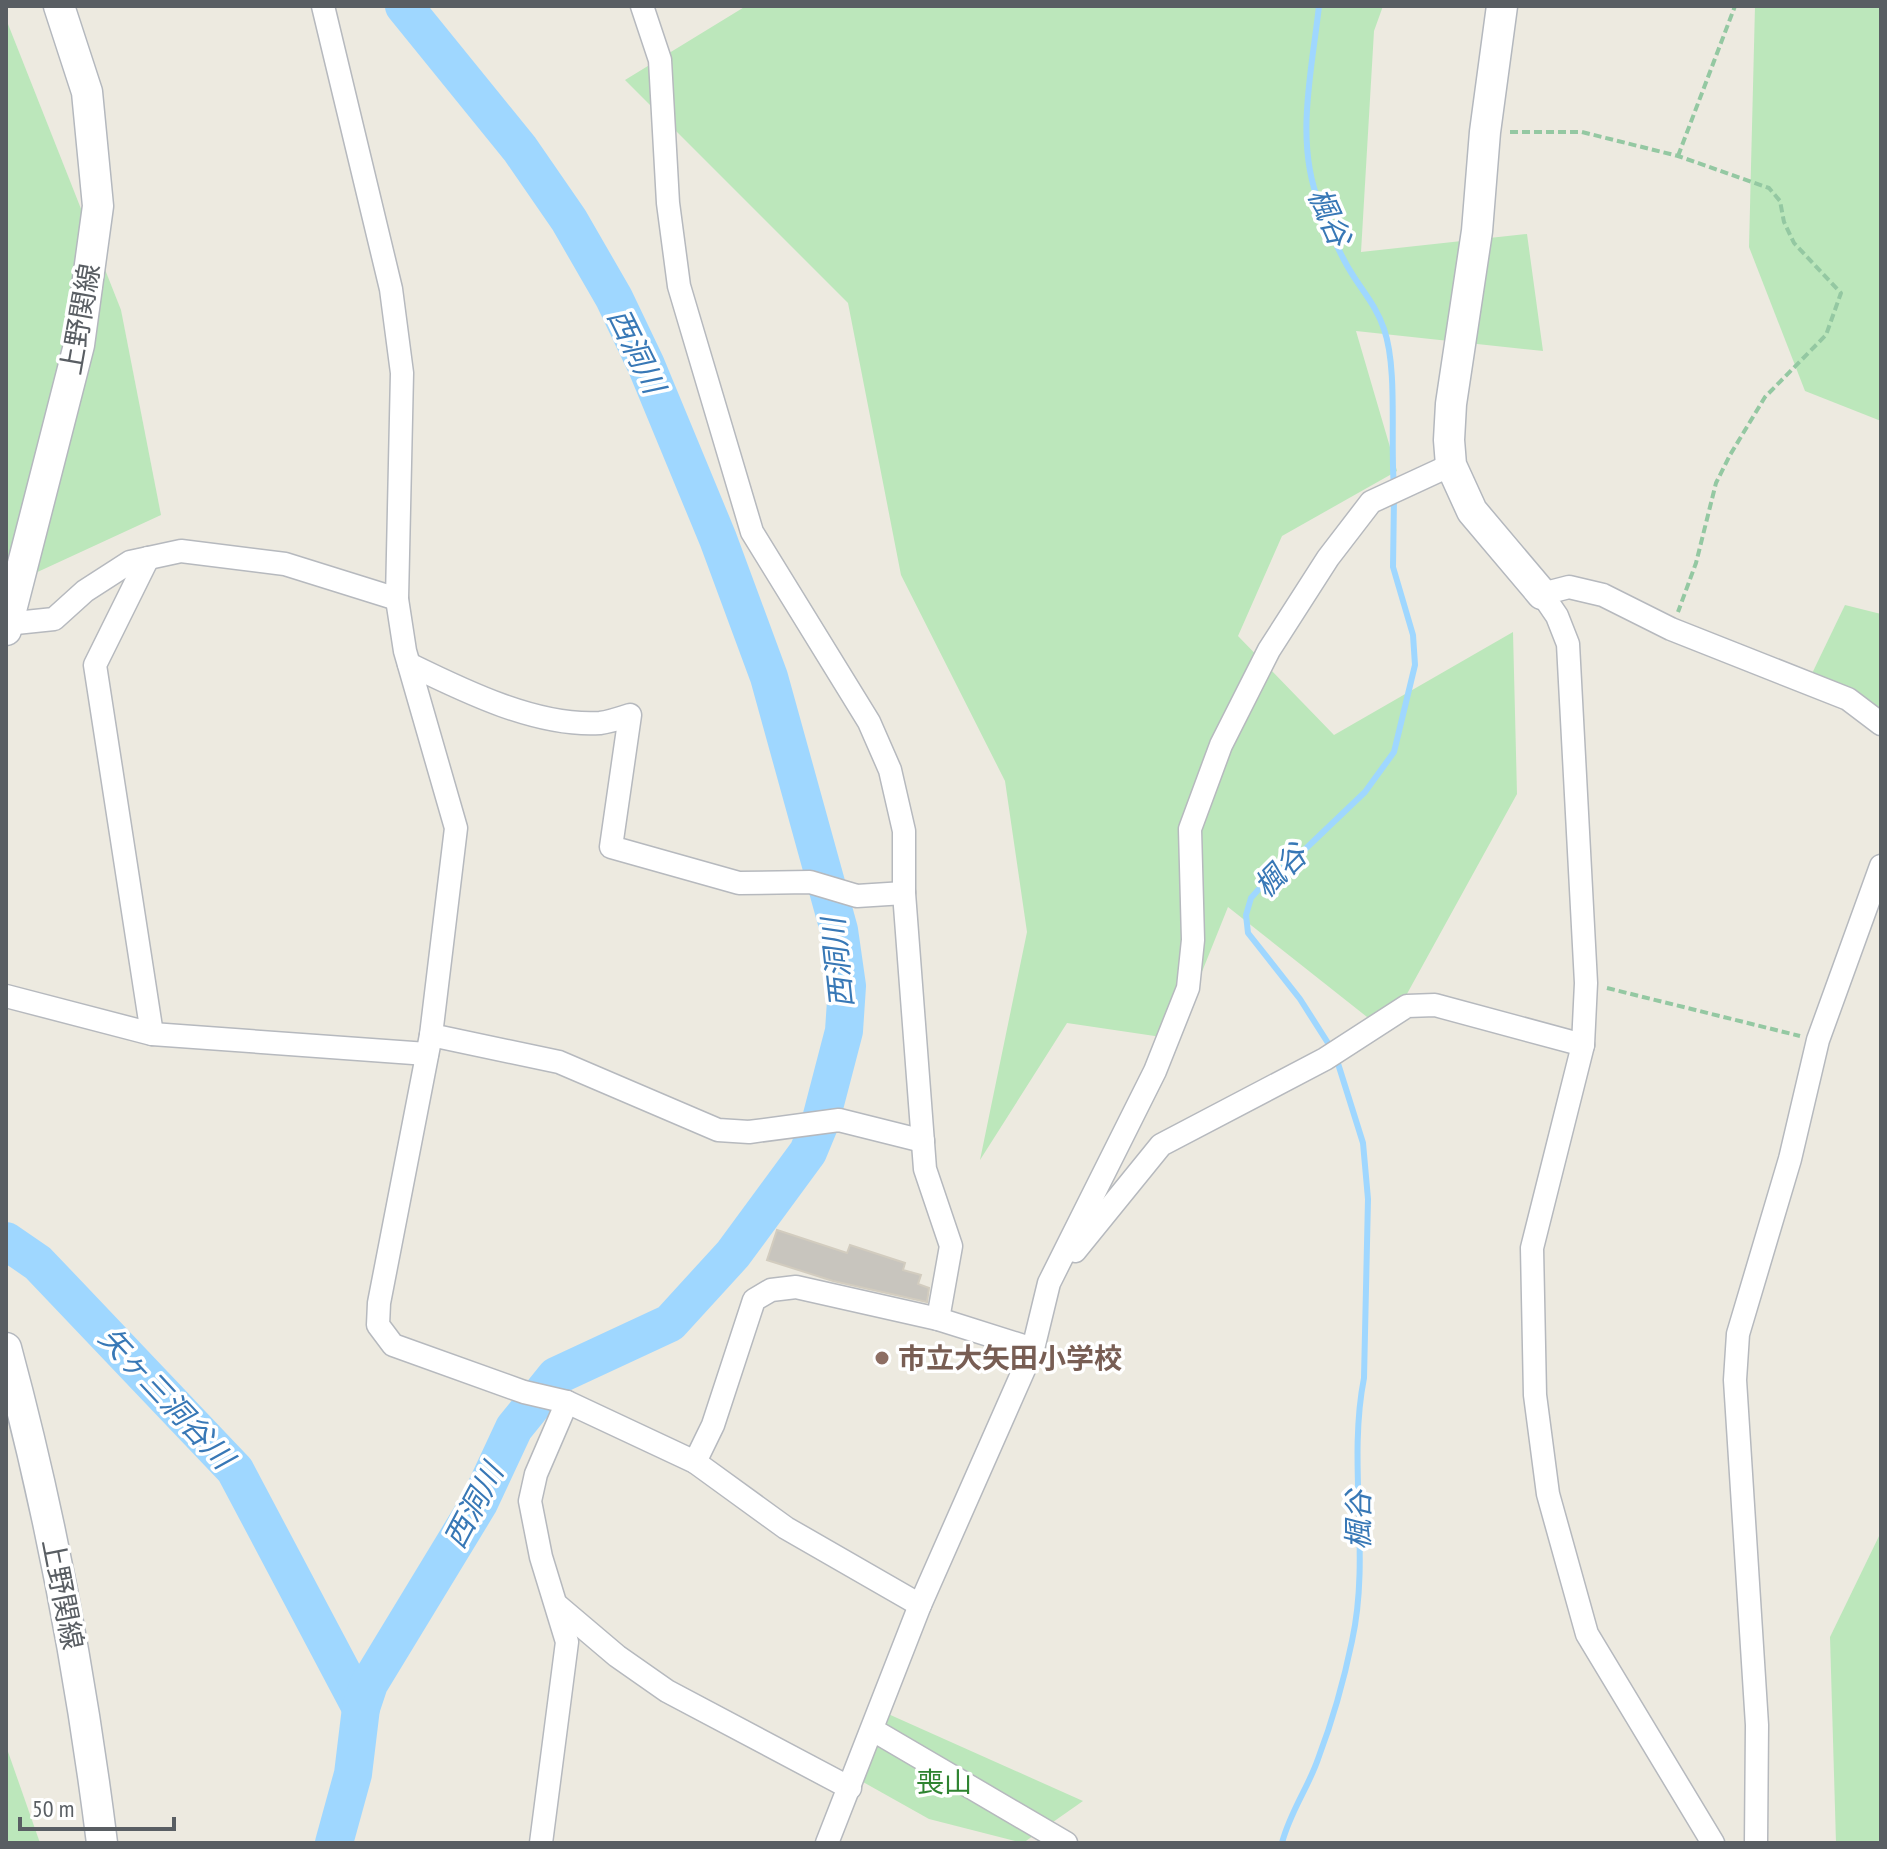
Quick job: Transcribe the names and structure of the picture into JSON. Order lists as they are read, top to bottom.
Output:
{
  "streets": {
    "main road": ["上野関線"]
  },
  "water": ["楓谷", "西洞川", "矢ヶ三洞谷川"],
  "parks": ["喪山"],
  "places": ["市立大矢田小学校"],
  "scale_bar": "50 m"
}
